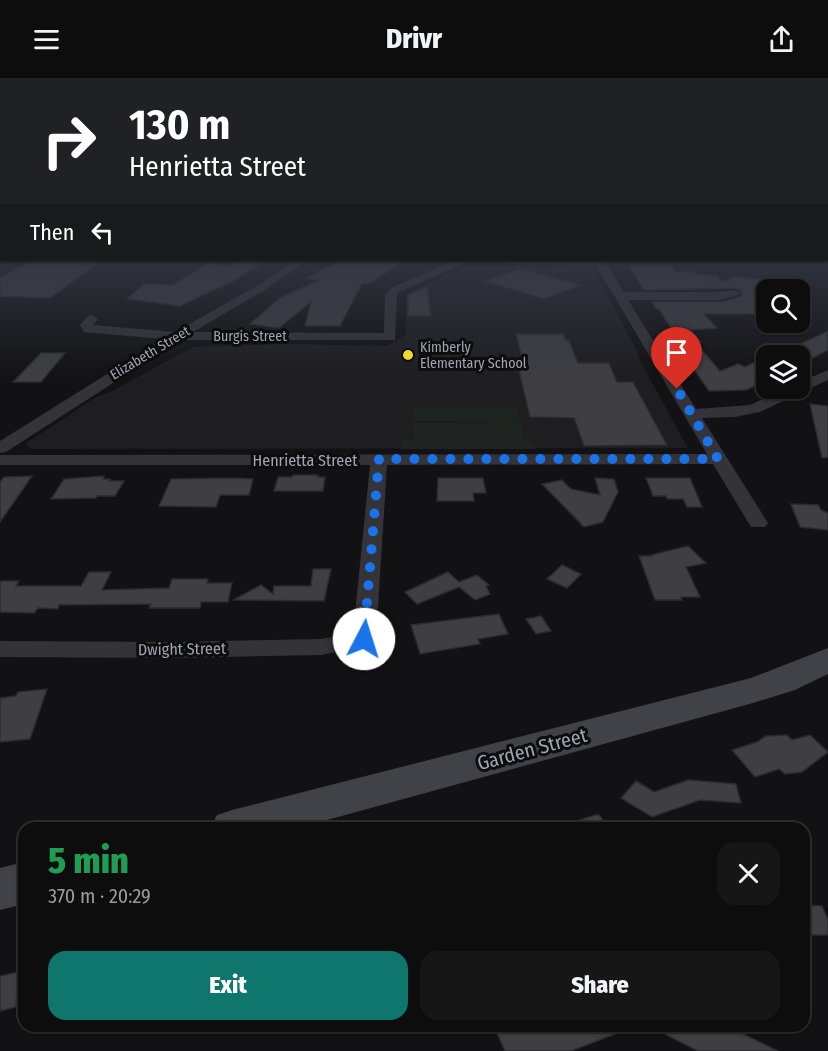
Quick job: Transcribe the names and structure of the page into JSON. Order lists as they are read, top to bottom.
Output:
{
  "streets": {
    "street": [
      "Burgis Street",
      "Elizabeth Street",
      "Henrietta Street",
      "Dwight Street",
      "Garden Street"
    ]
  },
  "crossings": [
    ["Burgis Street", "Elizabeth Street"],
    ["Henrietta Street", "Dwight Street"]
  ],
  "places": ["Kimberly Elementary School"],
  "page": {
    "header": "Drivr",
    "turn": ["130 m", "Henrietta Street"],
    "then": "Then",
    "heading": ["5 min", "370 m · 20:29"],
    "buttons": ["Exit", "Share"]
  }
}
